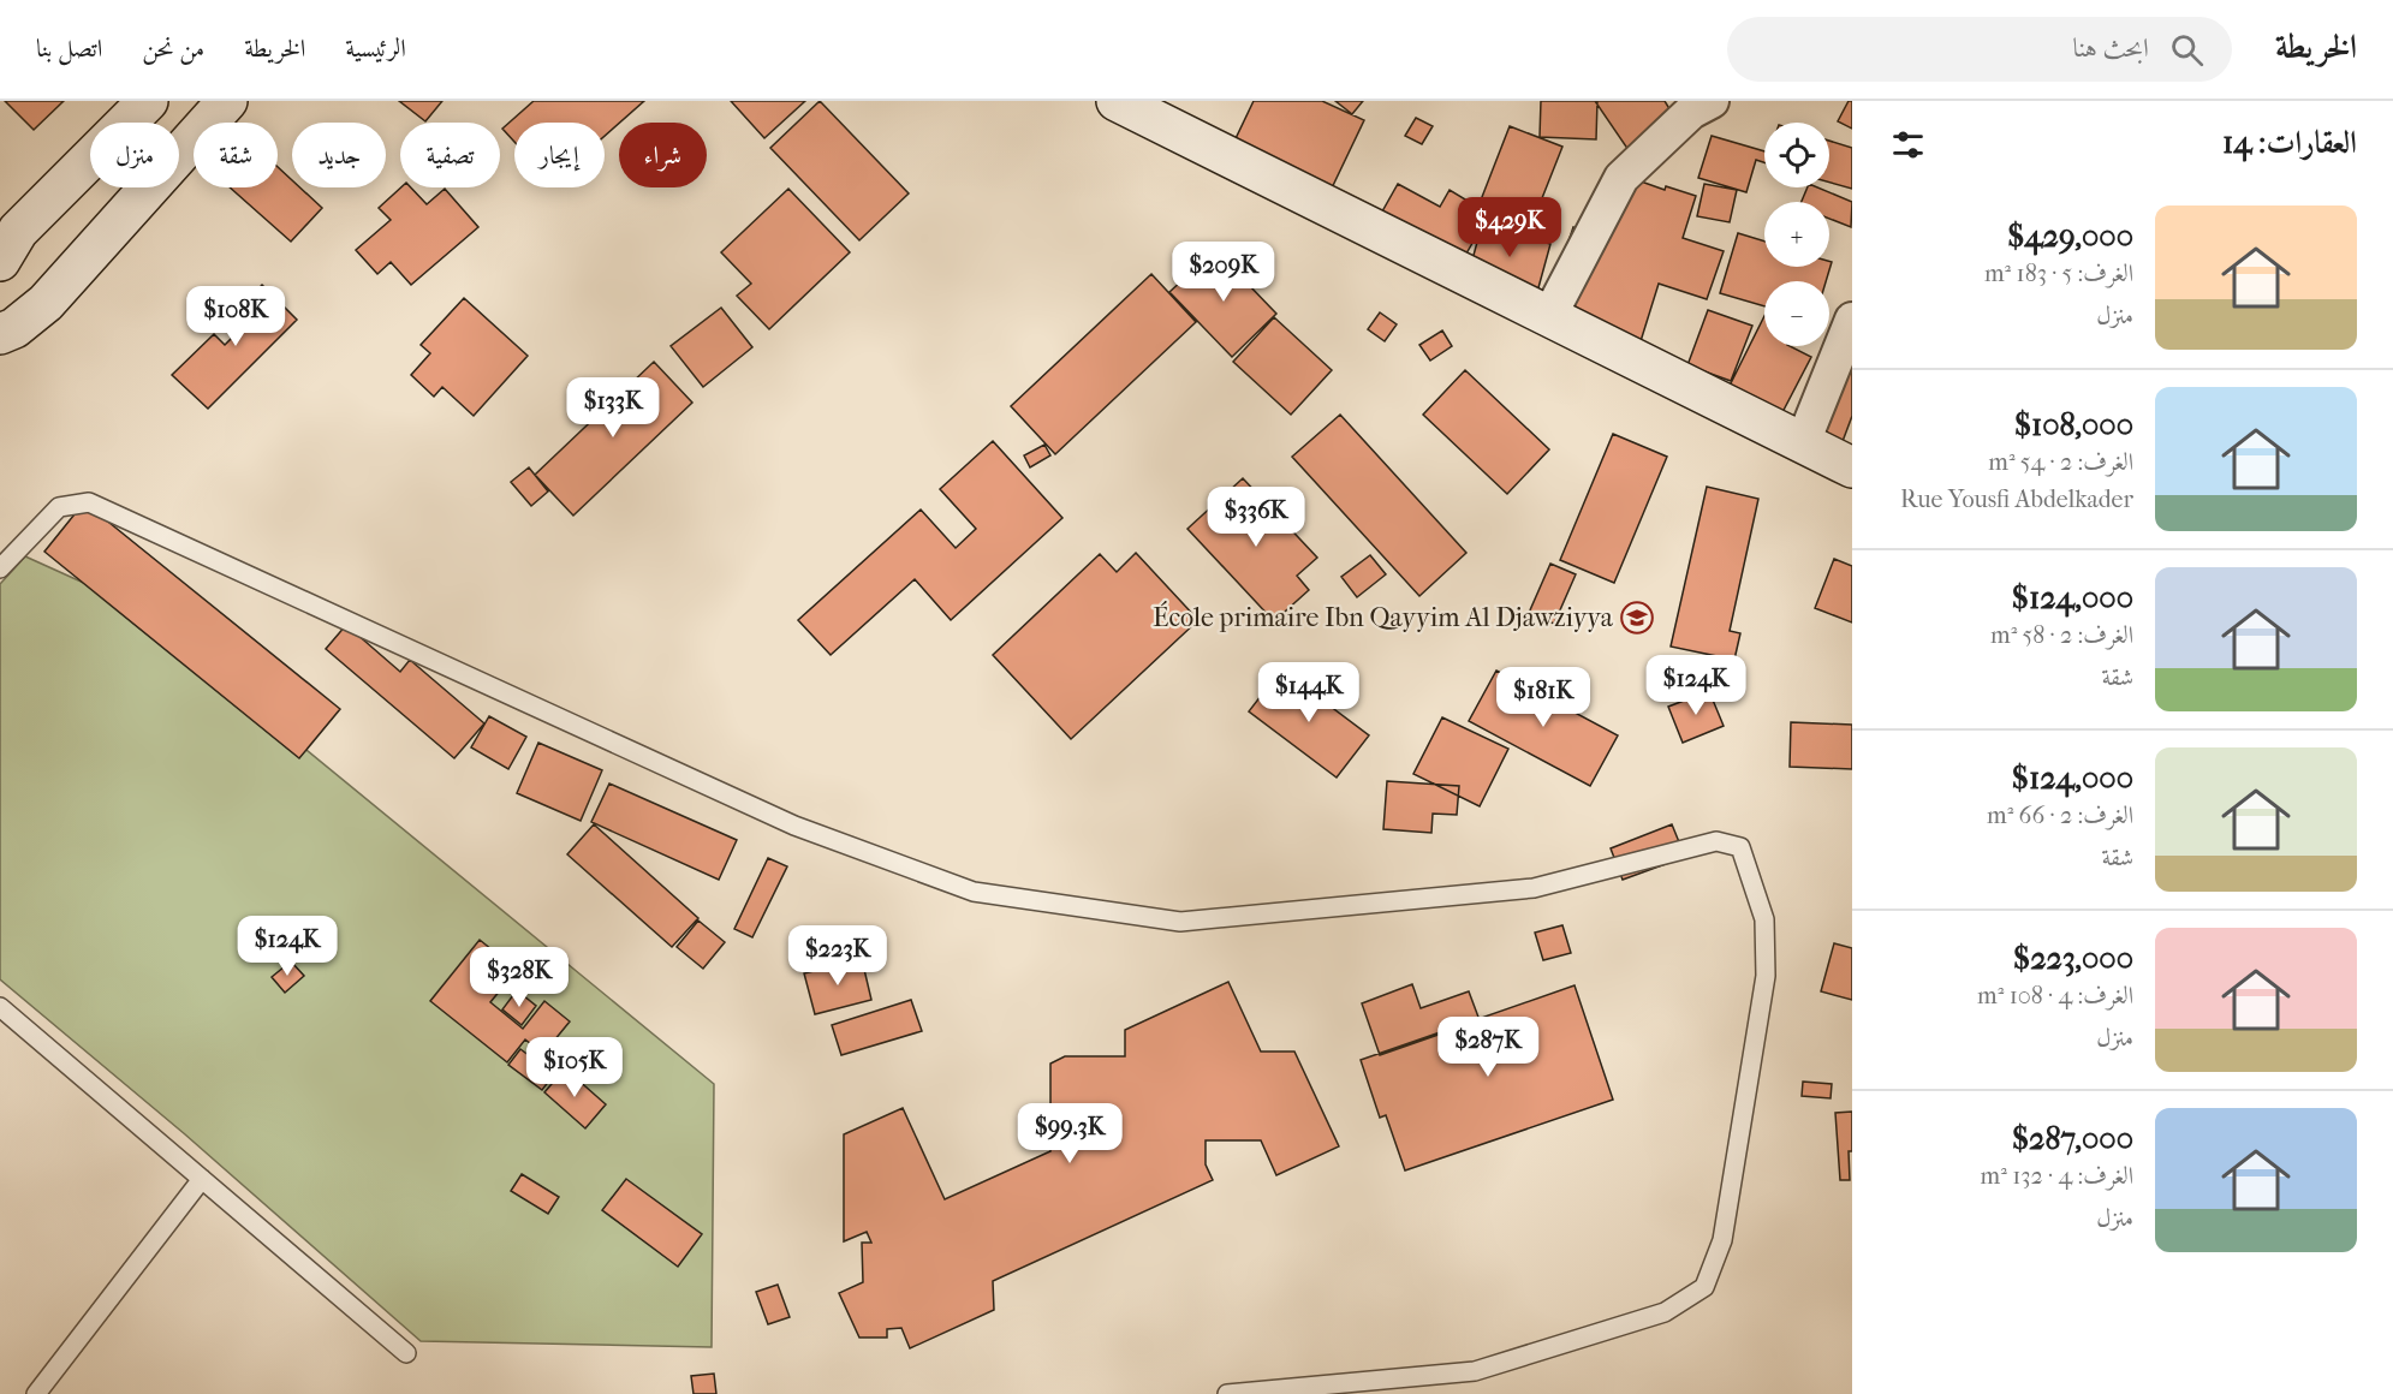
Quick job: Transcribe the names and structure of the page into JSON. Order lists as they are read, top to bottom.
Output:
{
  "places": {
    "school or university": ["École primaire Ibn Qayyim Al Djawziyya"]
  },
  "page": {
    "header": "الخريطة",
    "search": "ابحث هنا",
    "nav": [
      "الرئيسية",
      "الخريطة",
      "من نحن",
      "اتصل بنا"
    ],
    "heading": "العقارات: 14",
    "map_buttons": ["+", "−"],
    "chip": [
      "شراء",
      "إيجار",
      "تصفية",
      "جديد",
      "شقة",
      "منزل"
    ],
    "list": [
      {
        "name": "$429,000",
        "note": "الغرف: 5 · 183 m² · منزل"
      },
      {
        "name": "$108,000",
        "note": "الغرف: 2 · 54 m² · Rue Yousfi Abdelkader"
      },
      {
        "name": "$124,000",
        "note": "الغرف: 2 · 58 m² · شقة"
      },
      {
        "name": "$124,000",
        "note": "الغرف: 2 · 66 m² · شقة"
      },
      {
        "name": "$223,000",
        "note": "الغرف: 4 · 108 m² · منزل"
      },
      {
        "name": "$287,000",
        "note": "الغرف: 4 · 132 m² · منزل"
      }
    ],
    "price": [
      "$429K",
      "$209K",
      "$108K",
      "$133K",
      "$336K",
      "$124K",
      "$144K",
      "$181K",
      "$124K",
      "$223K",
      "$328K",
      "$287K",
      "$105K",
      "$99.3K"
    ]
  }
}
